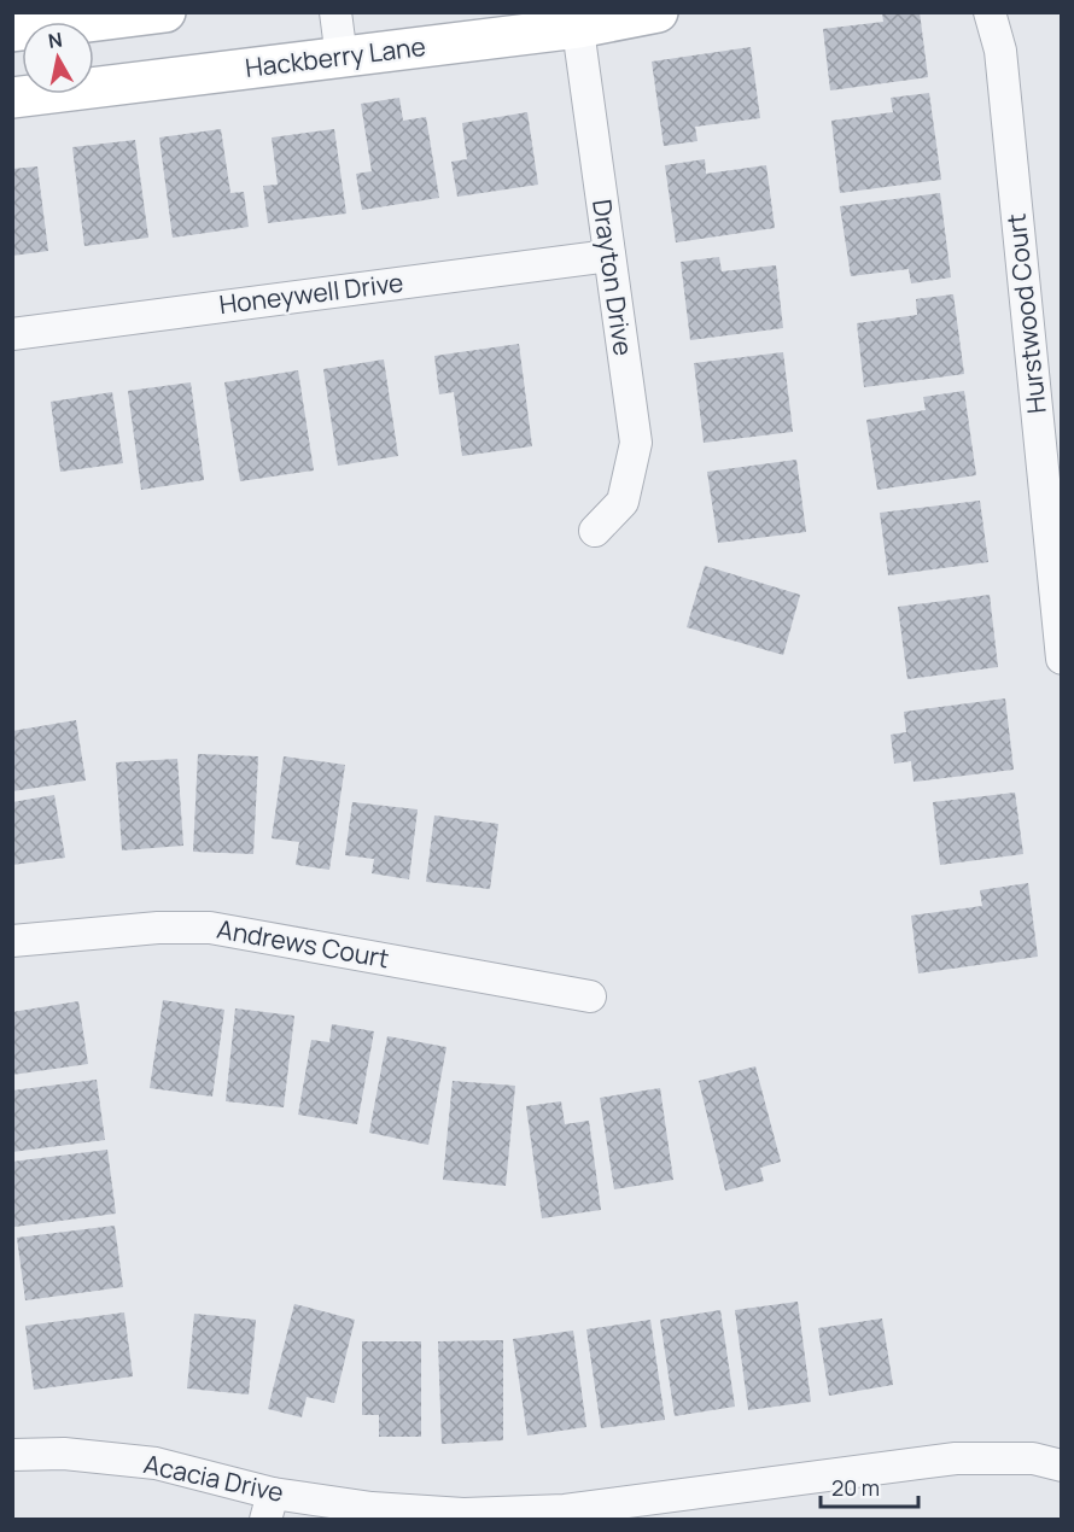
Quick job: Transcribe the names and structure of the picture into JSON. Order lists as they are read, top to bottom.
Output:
{
  "streets": {
    "street": [
      "Hackberry Lane",
      "Drayton Drive",
      "Honeywell Drive",
      "Hurstwood Court",
      "Andrews Court",
      "Acacia Drive"
    ]
  },
  "crossings": [
    ["Hackberry Lane", "Drayton Drive"],
    ["Drayton Drive", "Honeywell Drive"]
  ],
  "scale_bar": "20 m",
  "north": "top"
}
